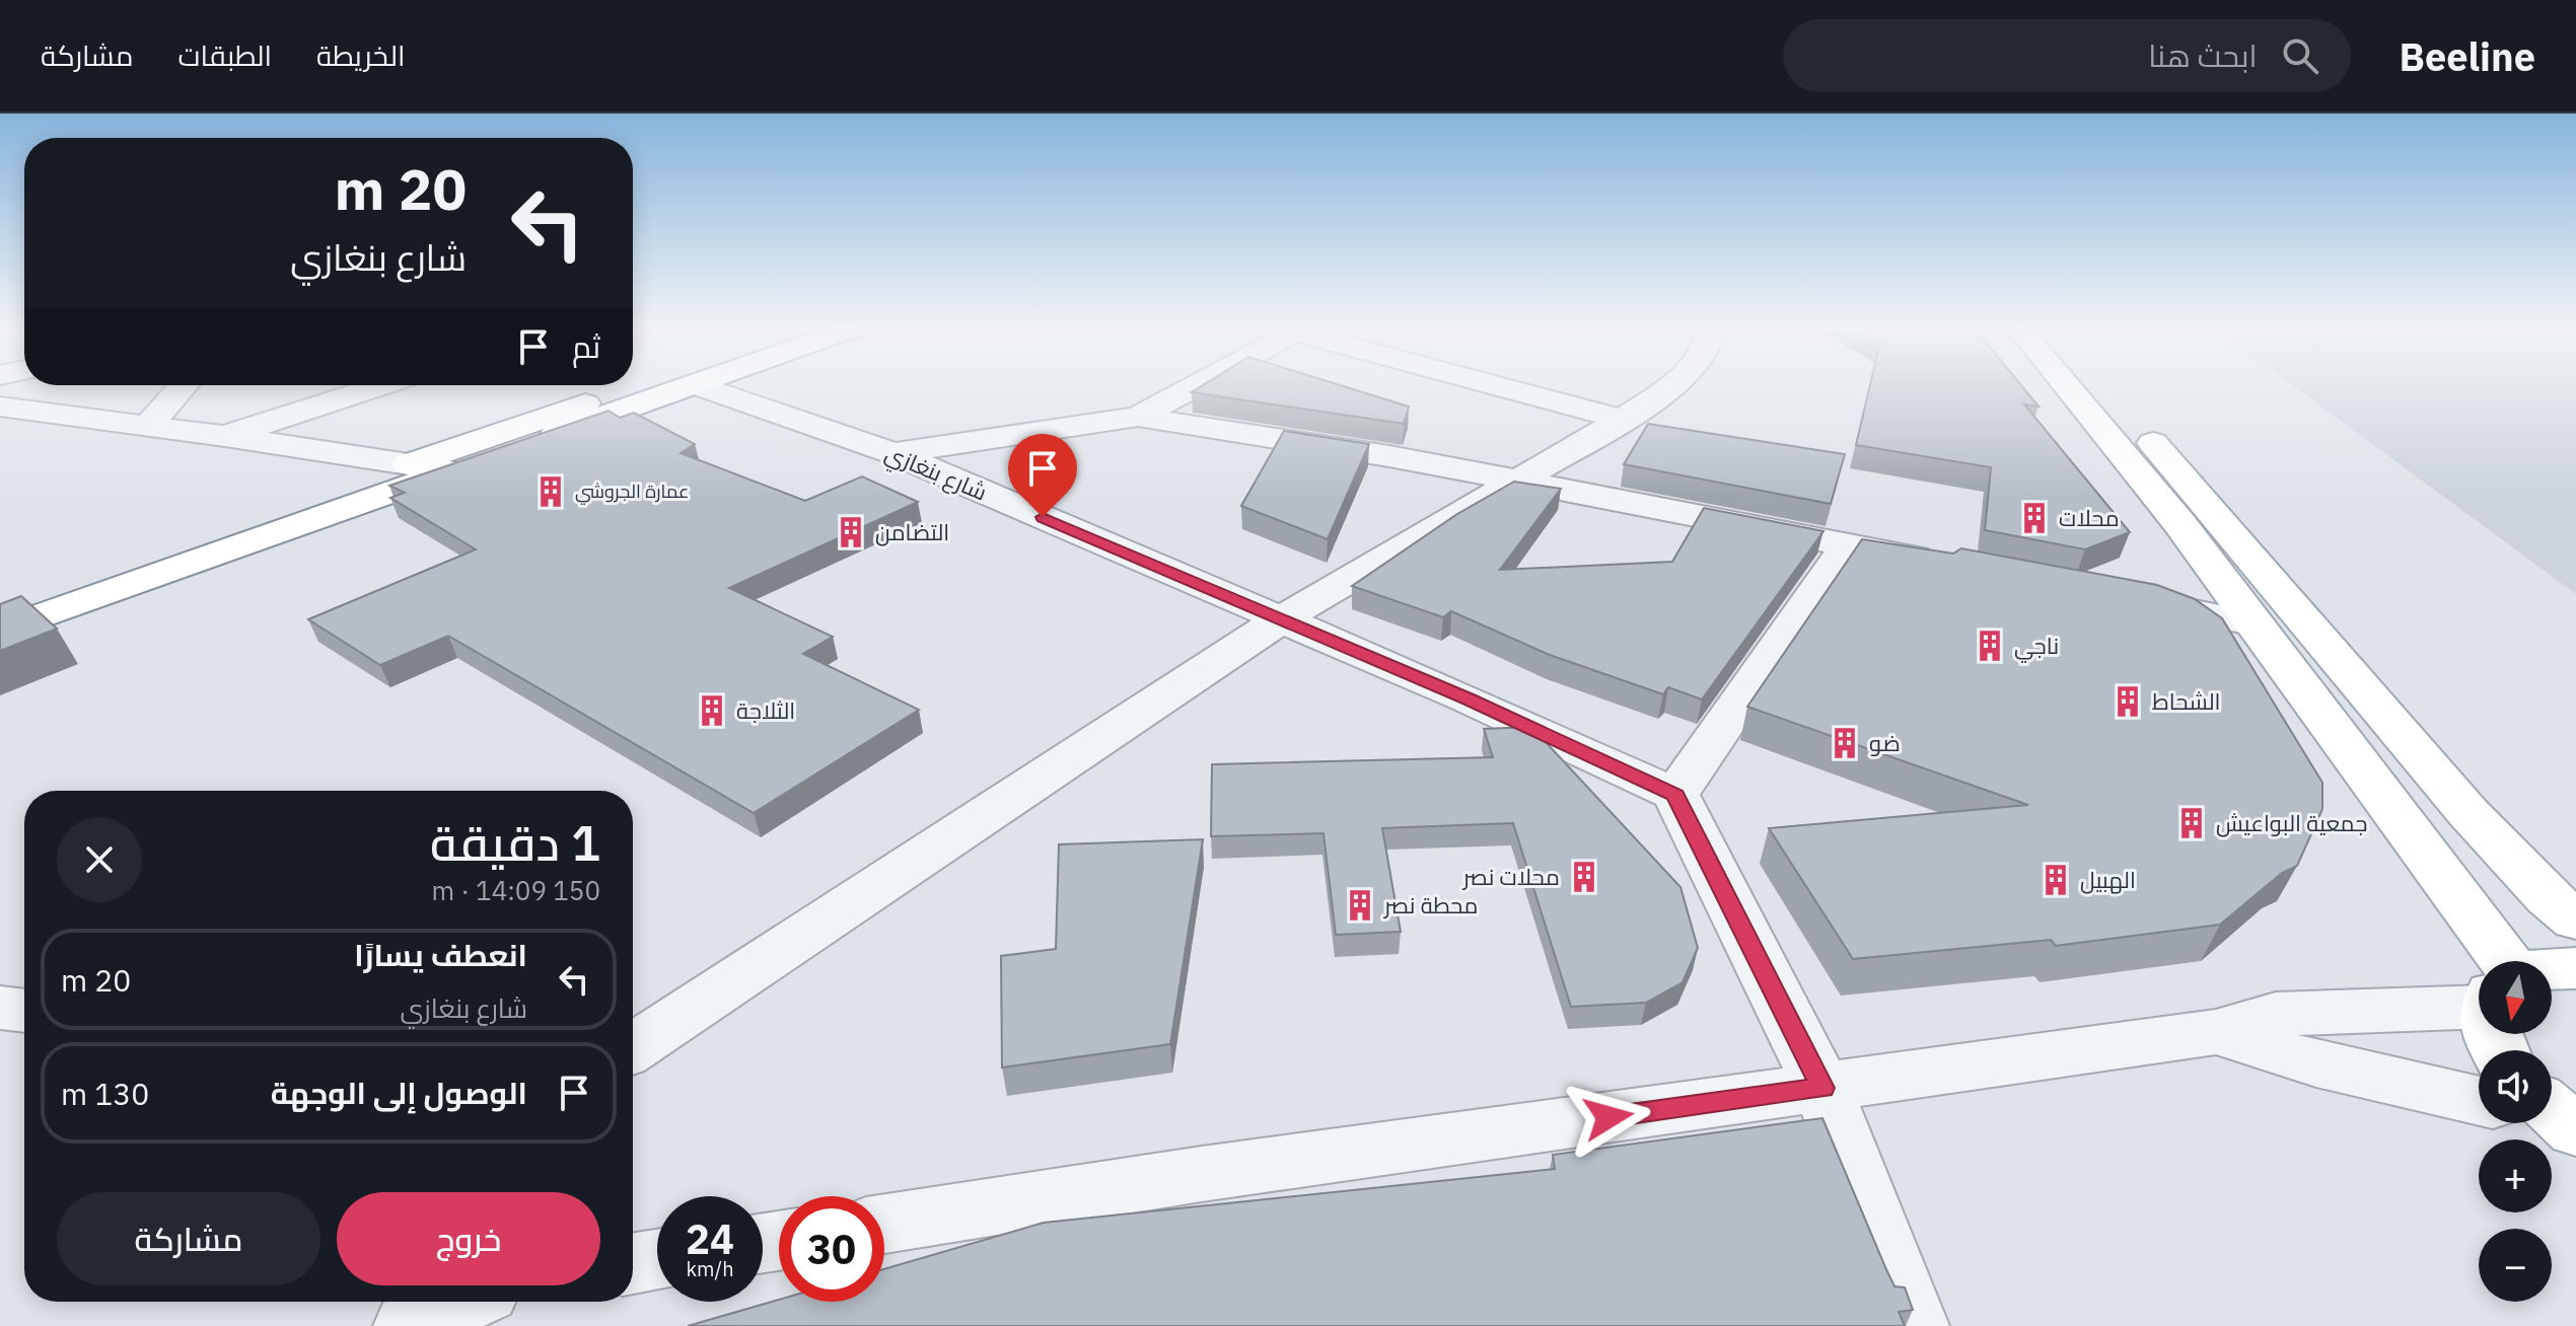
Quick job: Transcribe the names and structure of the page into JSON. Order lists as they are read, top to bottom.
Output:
{
  "streets": {
    "street": ["شارع بنغازي"]
  },
  "places": {
    "building": [
      "عمارة الجروشي",
      "محلات",
      "التضامن",
      "ناجي",
      "الشحاط",
      "الثلاجة",
      "ضو",
      "جمعية البواعيش",
      "محلات نصر",
      "الهبيل",
      "محطة نصر"
    ]
  },
  "north": "bottom",
  "page": {
    "header": "Beeline",
    "search": "ابحث هنا",
    "nav": ["الخريطة", "الطبقات", "مشاركة"],
    "turn": ["20 m", "شارع بنغازي"],
    "then": "ثم",
    "heading": ["1 دقيقة", "150 m · 14:09"],
    "list": [
      {
        "name": "انعطف يسارًا",
        "note": "شارع بنغازي",
        "value": "20 m"
      },
      {
        "name": "الوصول إلى الوجهة",
        "value": "130 m"
      }
    ],
    "map_buttons": ["+", "−"],
    "buttons": ["خروج", "مشاركة"],
    "speed": "24 km/h",
    "limit": "30"
  }
}
